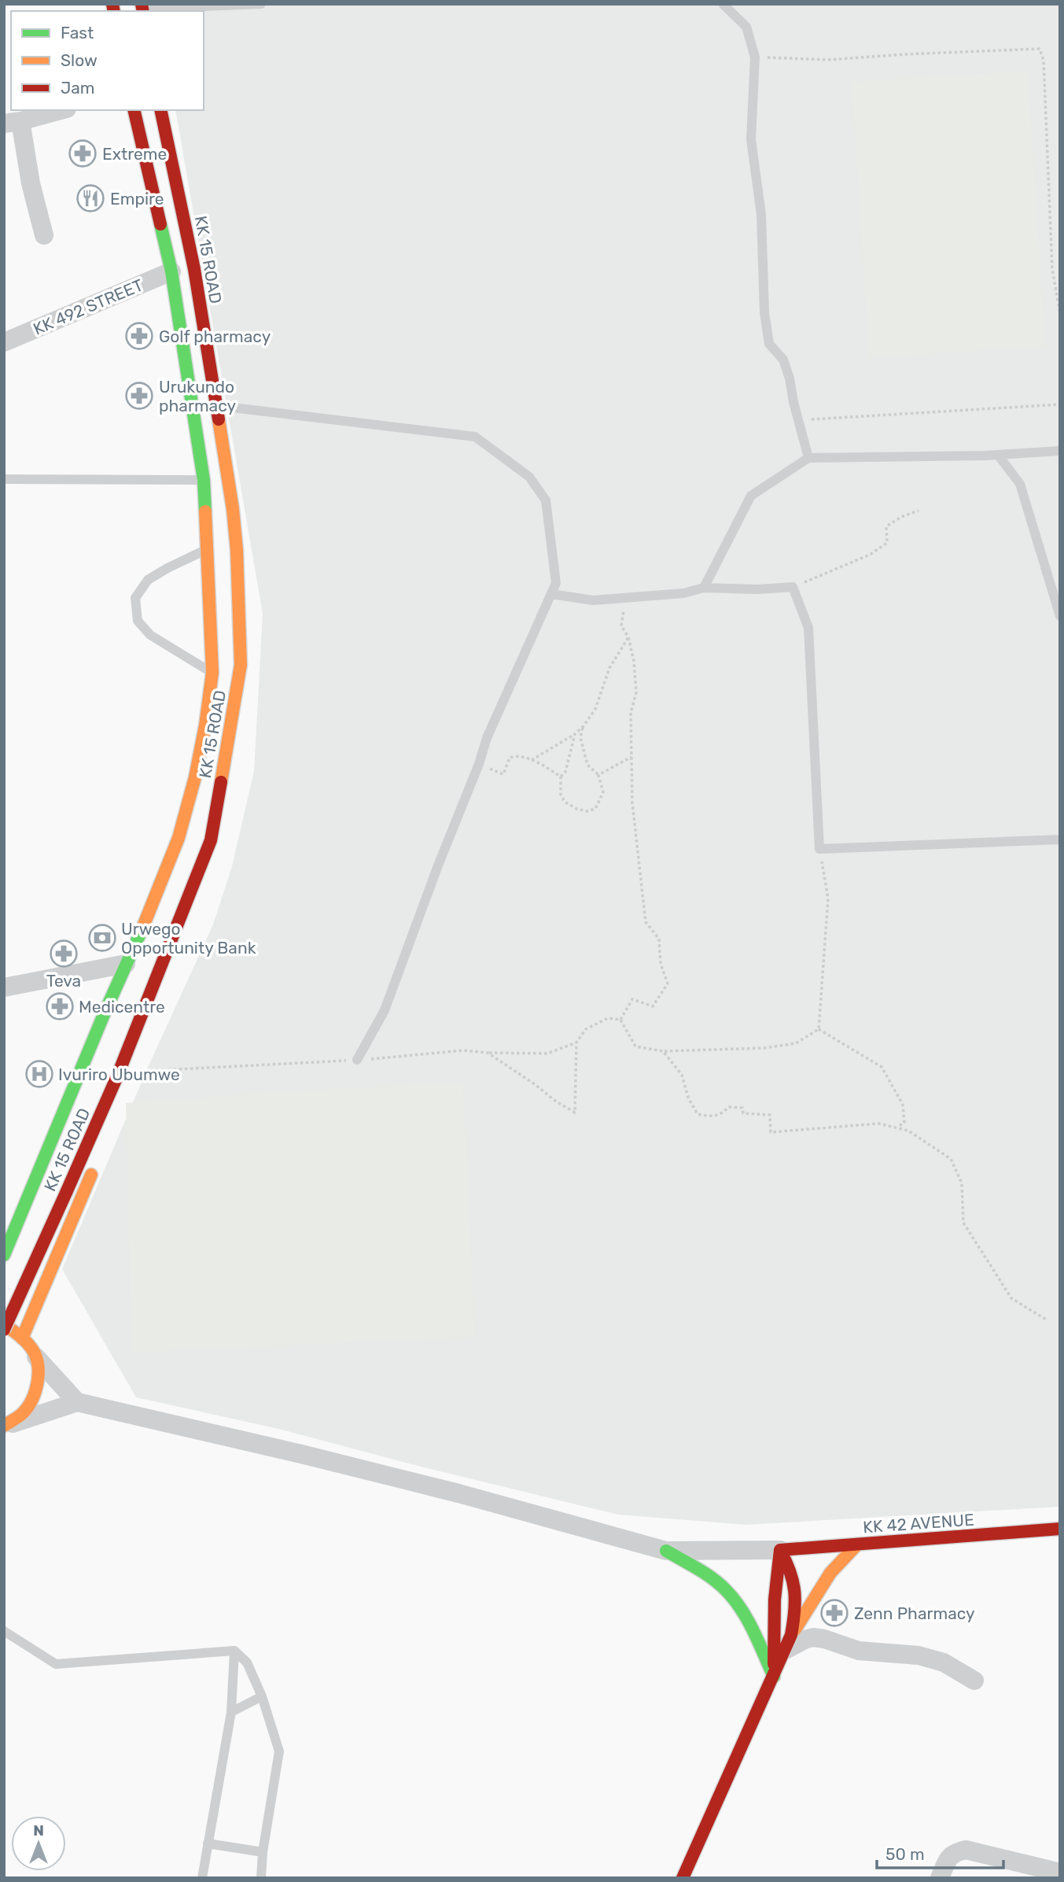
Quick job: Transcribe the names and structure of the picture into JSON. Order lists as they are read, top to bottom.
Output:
{
  "streets": {
    "main road": ["KK 15 ROAD", "KK 42 AVENUE"],
    "street": ["KK 492 STREET"]
  },
  "crossings": [
    ["KK 15 ROAD", "KK 492 STREET"]
  ],
  "places": {
    "pharmacy": [
      "Extreme",
      "Golf pharmacy",
      "Urukundo pharmacy",
      "Teva",
      "Medicentre",
      "Zenn Pharmacy"
    ],
    "restaurant": ["Empire"],
    "bank": ["Urwego Opportunity Bank"],
    "hospital": ["Ivuriro Ubumwe"]
  },
  "legend": ["Fast", "Slow", "Jam"],
  "scale_bar": "50 m",
  "north": "top"
}
